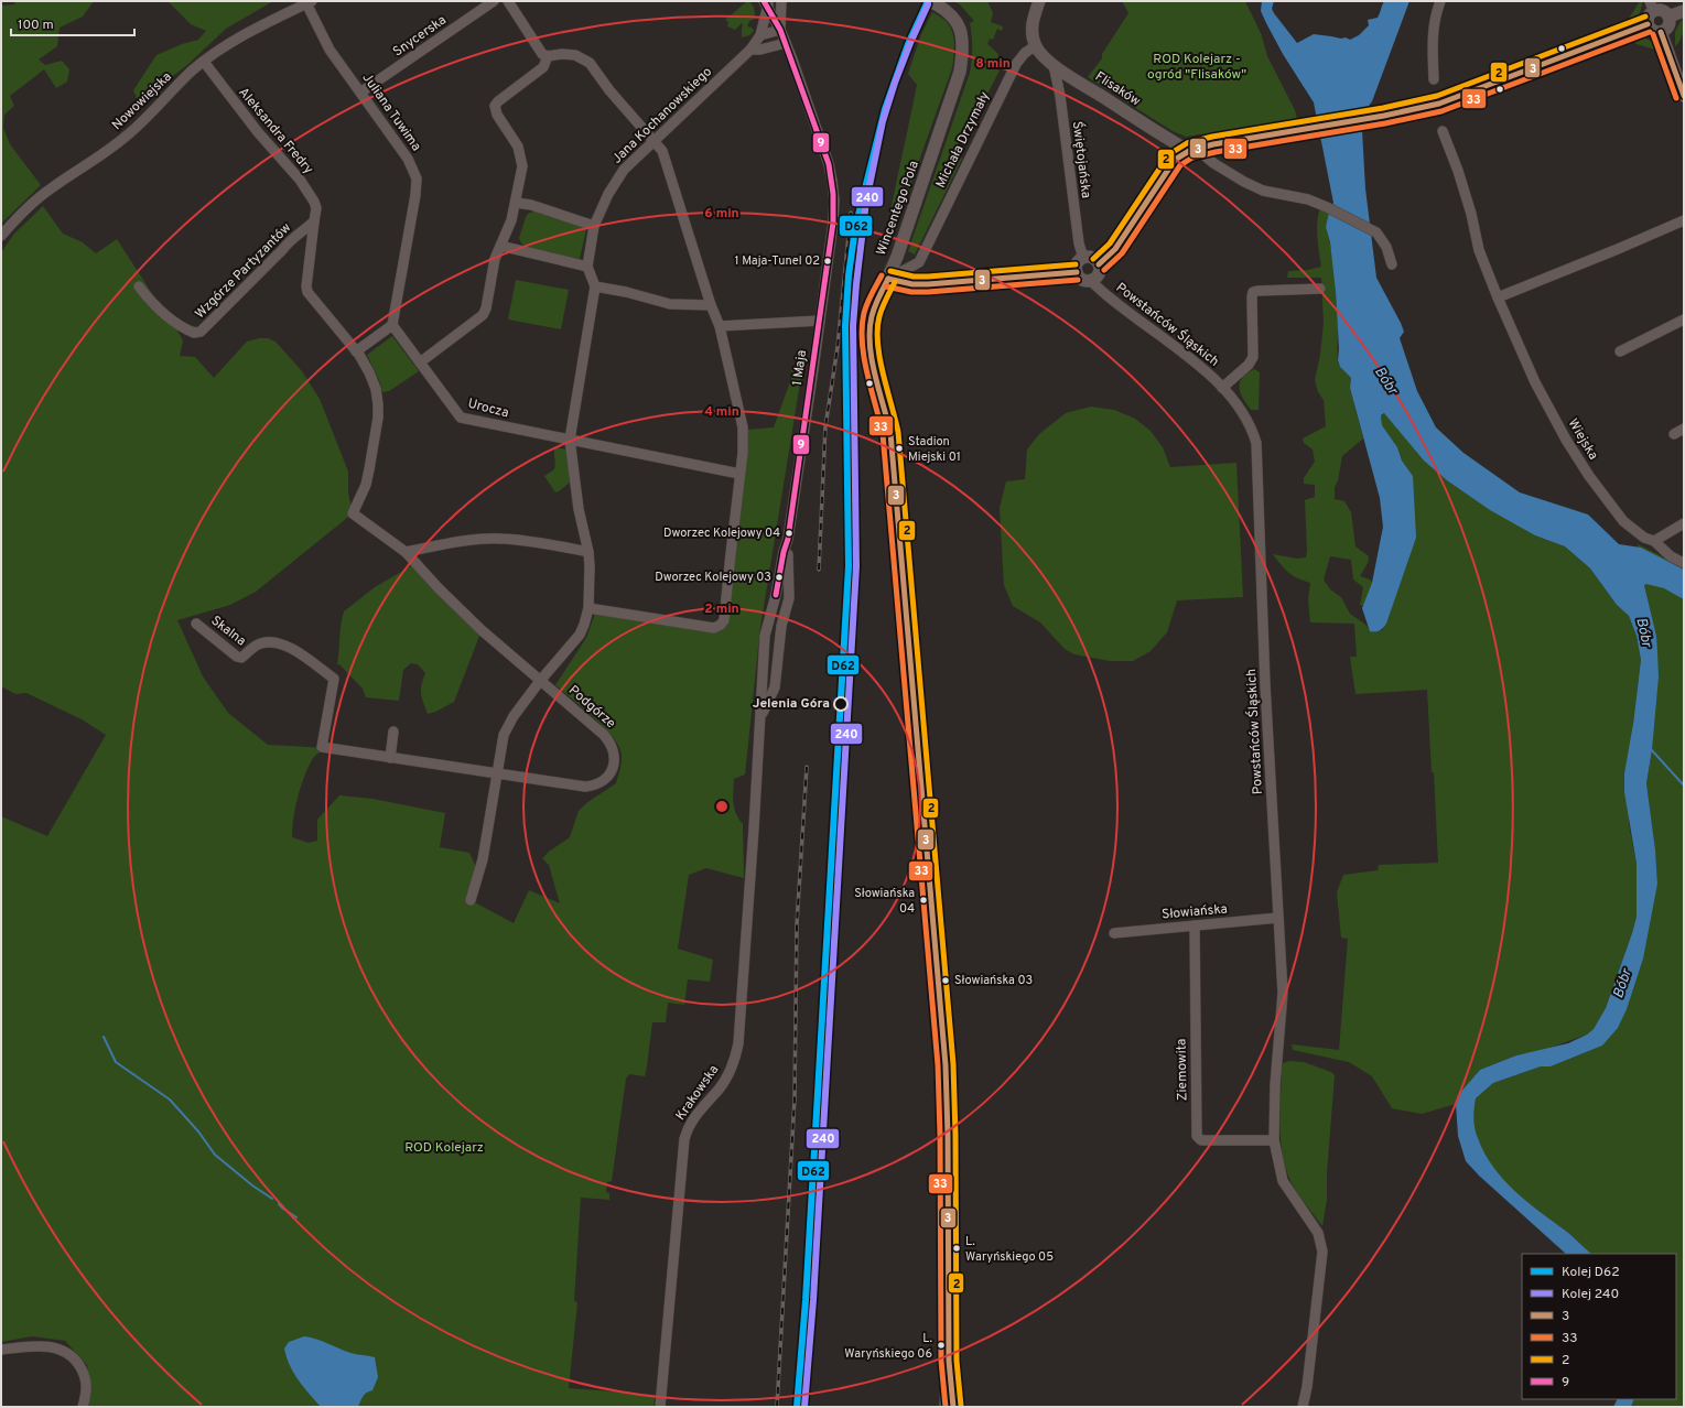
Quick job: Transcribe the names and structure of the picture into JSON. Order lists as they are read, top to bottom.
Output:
{
  "streets": {
    "street": [
      "Snycerska",
      "Flisaków",
      "Nowowiejska",
      "Juliana Tuwima",
      "Jana Kochanowskiego",
      "Aleksandra Fredry",
      "Michała Drzymały",
      "Świętojańska",
      "Wincentego Pola",
      "Wzgórze Partyzantów",
      "Powstańców Śląskich",
      "1 Maja",
      "Urocza",
      "Wiejska",
      "Skalna",
      "Podgórze",
      "Słowiańska",
      "Ziemowita",
      "Krakowska"
    ]
  },
  "crossings": [
    ["Snycerska", "Juliana Tuwima"],
    ["Flisaków", "Michała Drzymały"],
    ["Flisaków", "Świętojańska"],
    ["Nowowiejska", "Juliana Tuwima"],
    ["Nowowiejska", "Aleksandra Fredry"],
    ["Juliana Tuwima", "Urocza"],
    ["Jana Kochanowskiego", "1 Maja"],
    ["Aleksandra Fredry", "Wzgórze Partyzantów"],
    ["Michała Drzymały", "Wincentego Pola"],
    ["Świętojańska", "Powstańców Śląskich"],
    ["Wzgórze Partyzantów", "Podgórze"],
    ["Powstańców Śląskich", "Słowiańska"],
    ["Powstańców Śląskich", "Ziemowita"],
    ["1 Maja", "Krakowska"],
    ["Skalna", "Podgórze"],
    ["Słowiańska", "Ziemowita"]
  ],
  "water": ["Bóbr"],
  "parks": ["ROD Kolejarz - ogród \"Flisaków\"", "ROD Kolejarz"],
  "places": [
    "1 Maja-Tunel 02",
    "Stadion Miejski 01",
    "Dworzec Kolejowy 04",
    "Dworzec Kolejowy 03",
    "Jelenia Góra",
    "Słowiańska 04",
    "Słowiańska 03",
    "L. Waryńskiego 05",
    "L. Waryńskiego 06"
  ],
  "lines": [
    "rail line D62",
    "transit line 9",
    "rail line 240",
    "transit line 2",
    "transit line 3",
    "transit line 33"
  ],
  "legend": [
    "Kolej D62",
    "Kolej 240",
    "3",
    "33",
    "2",
    "9"
  ],
  "scale_bar": "100 m",
  "rings": [
    "8 min",
    "6 min",
    "4 min",
    "2 min"
  ]
}
